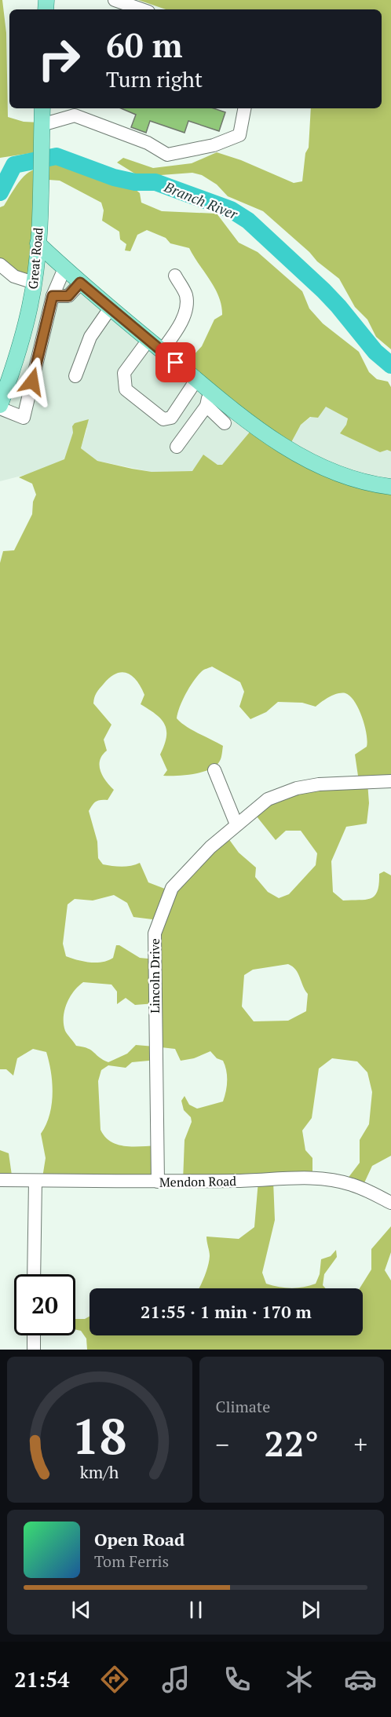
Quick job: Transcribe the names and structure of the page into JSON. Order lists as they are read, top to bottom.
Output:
{
  "streets": {
    "main road": ["Great Road"],
    "street": ["Lincoln Drive", "Mendon Road"]
  },
  "crossings": [
    ["Lincoln Drive", "Mendon Road"]
  ],
  "water": ["Branch River"],
  "page": {
    "turn": ["60 m", "Turn right"],
    "limit": "20",
    "trip": "21:55 · 1 min · 170 m",
    "tile": "Climate",
    "heat": ["−", "22°", "+"],
    "song": ["Open Road", "Tom Ferris"],
    "tabs": "21:54",
    "gauge": ["18", "km/h"]
  }
}
